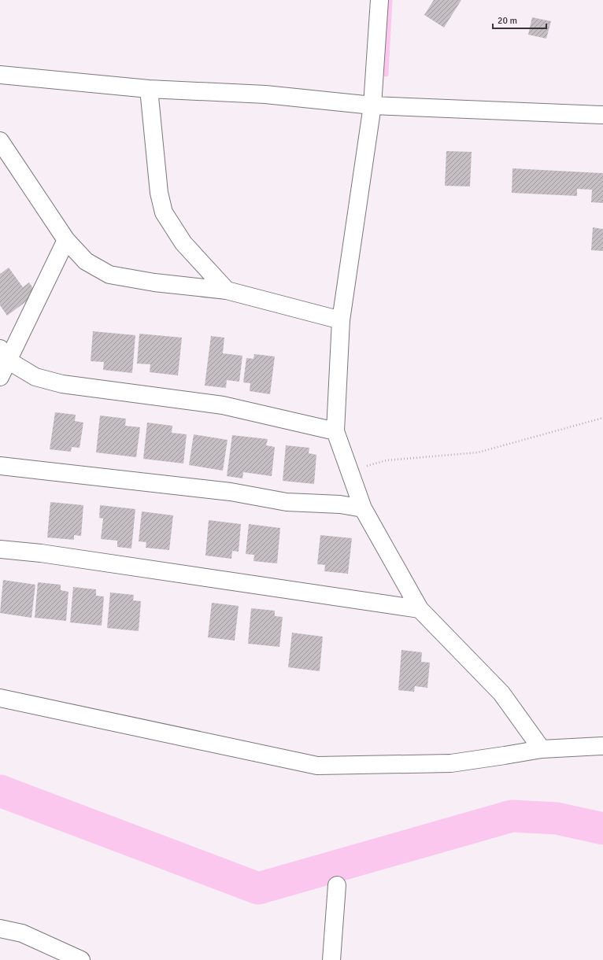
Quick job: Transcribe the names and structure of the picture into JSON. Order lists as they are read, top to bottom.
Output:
{
  "scale_bar": "20 m"
}
